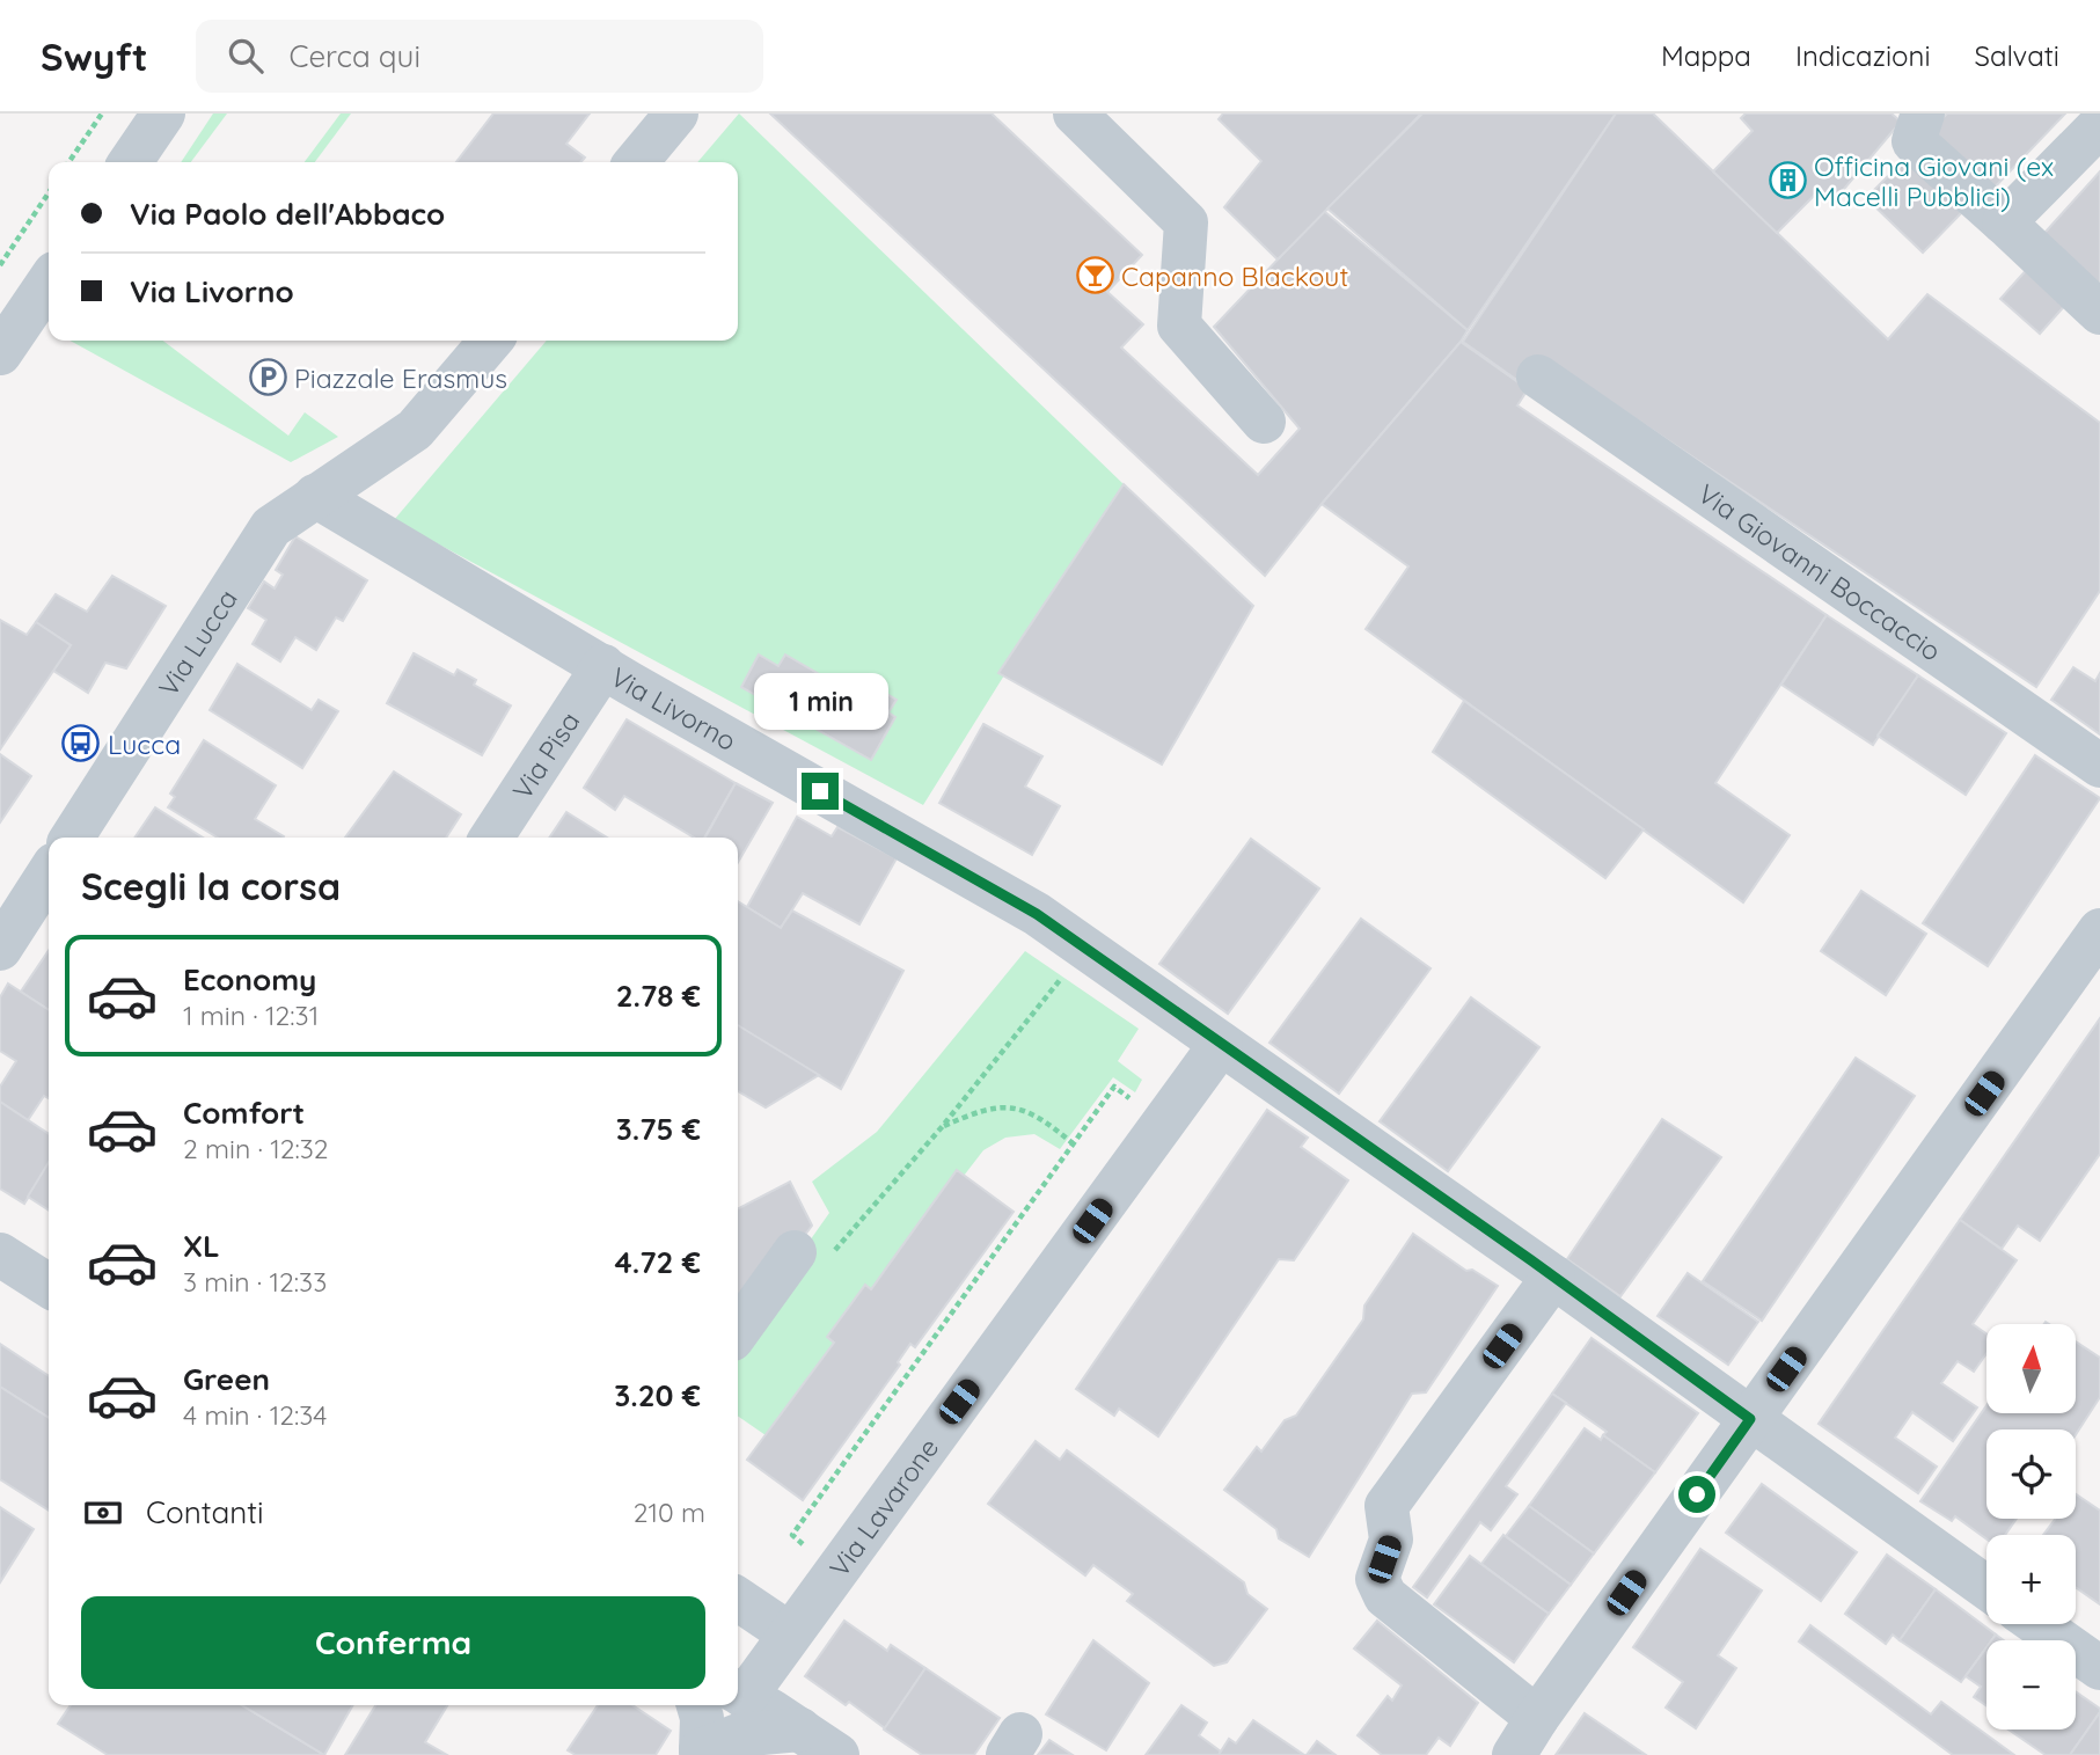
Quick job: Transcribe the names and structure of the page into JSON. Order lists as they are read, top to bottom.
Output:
{
  "streets": {
    "street": [
      "Via Giovanni Boccaccio",
      "Via Lucca",
      "Via Livorno",
      "Via Pisa",
      "Via Lavarone"
    ]
  },
  "crossings": [
    ["Via Lucca", "Via Livorno"],
    ["Via Livorno", "Via Pisa"],
    ["Via Livorno", "Via Lavarone"]
  ],
  "places": {
    "building": ["Officina Giovani (ex Macelli Pubblici)"],
    "bar": ["Capanno Blackout"],
    "parking": ["Piazzale Erasmus"],
    "bus stop": ["Lucca"]
  },
  "north": "top",
  "page": {
    "header": "Swyft",
    "search": "Cerca qui",
    "nav": ["Mappa", "Indicazioni", "Salvati"],
    "banner": ["Via Paolo dell'Abbaco", "Via Livorno"],
    "bubble": "1 min",
    "heading": "Scegli la corsa",
    "list": [
      {
        "name": "Economy",
        "note": "1 min · 12:31",
        "value": "2.78 €"
      },
      {
        "name": "Comfort",
        "note": "2 min · 12:32",
        "value": "3.75 €"
      },
      {
        "name": "XL",
        "note": "3 min · 12:33",
        "value": "4.72 €"
      },
      {
        "name": "Green",
        "note": "4 min · 12:34",
        "value": "3.20 €"
      }
    ],
    "map_buttons": ["+", "−"],
    "pay": ["Contanti", "210 m"],
    "buttons": "Conferma"
  }
}
